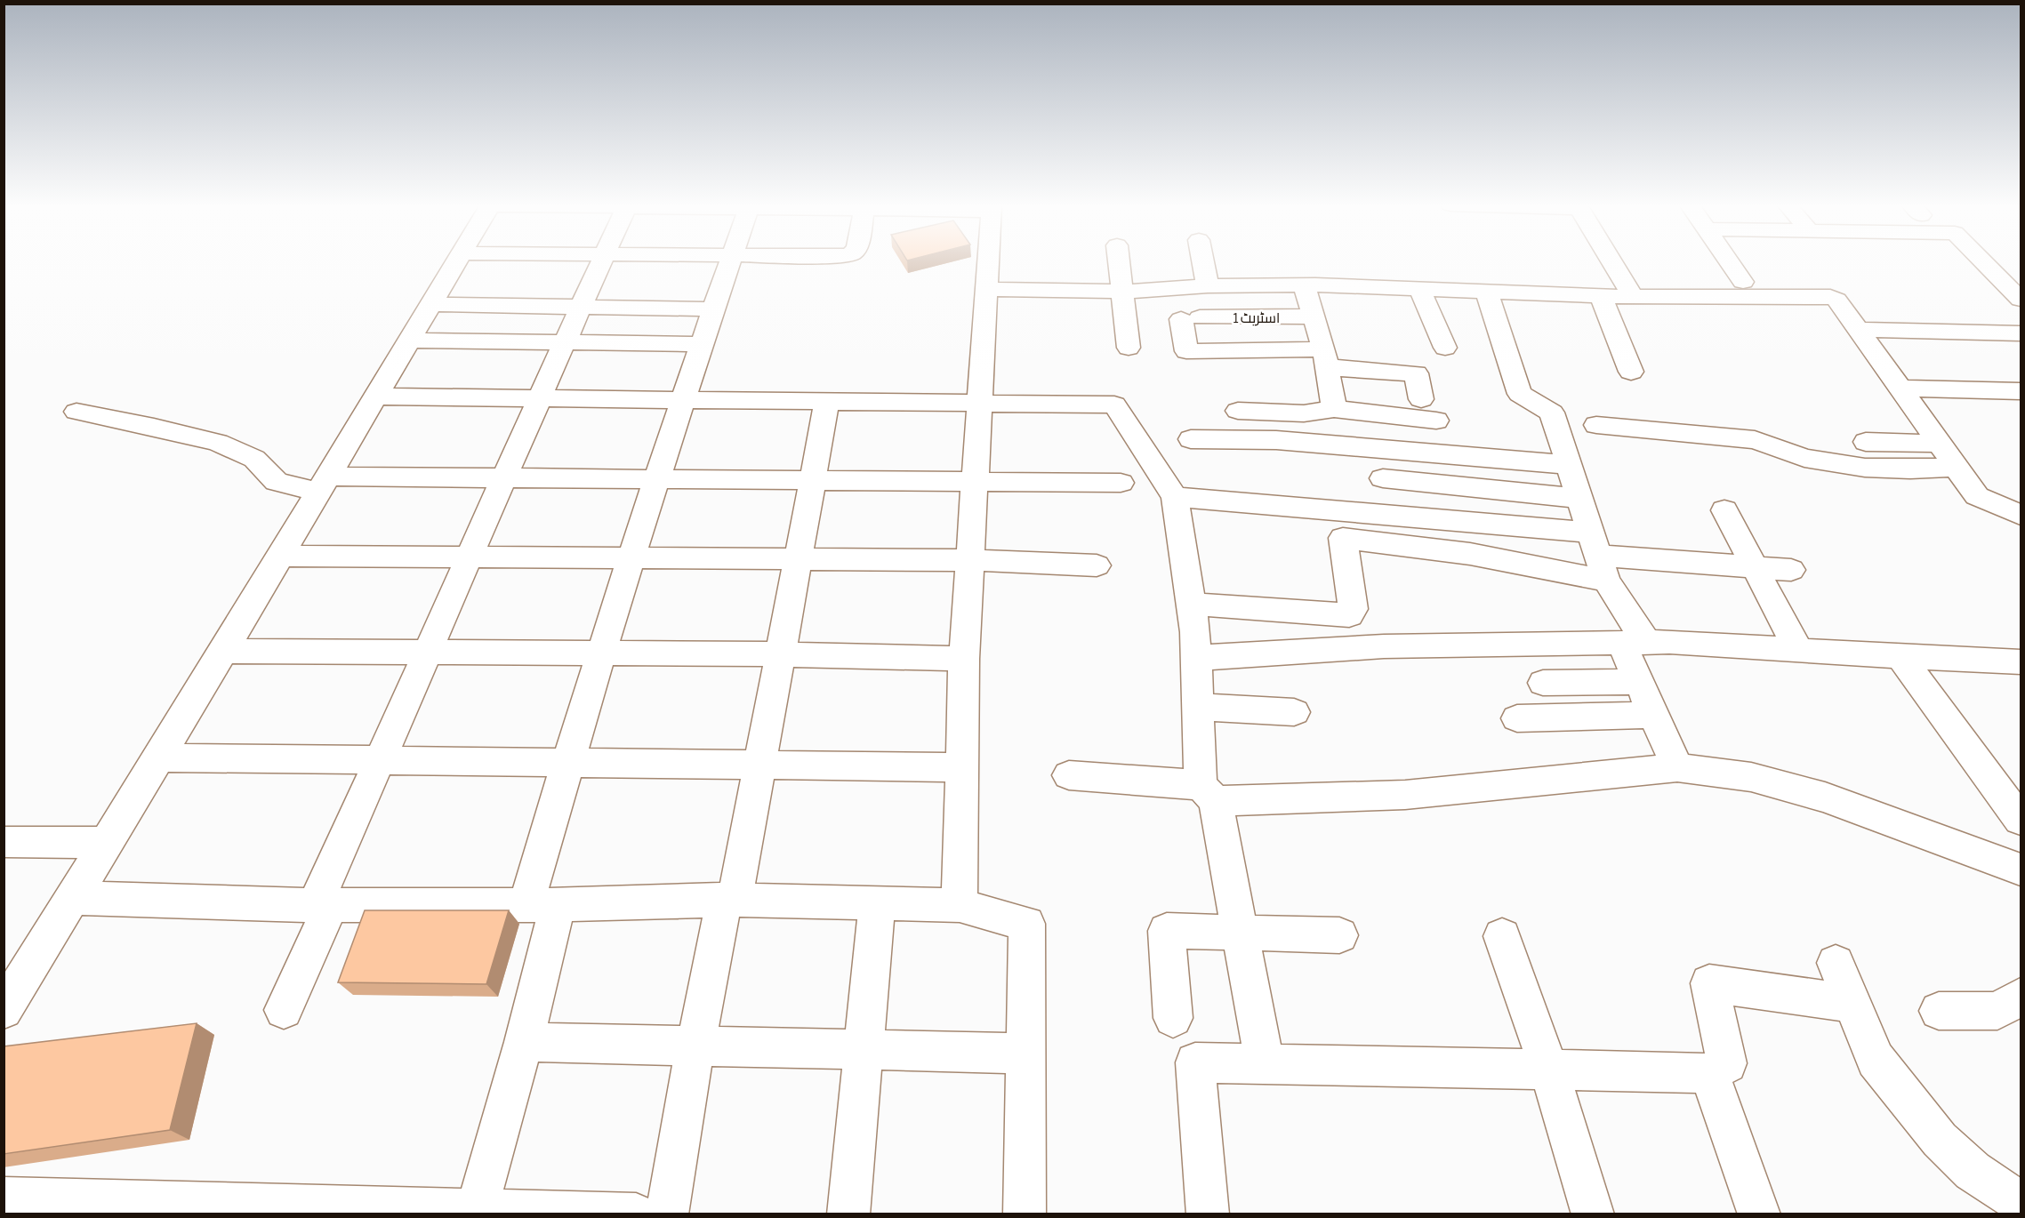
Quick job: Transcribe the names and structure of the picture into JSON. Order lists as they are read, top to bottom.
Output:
{
  "streets": {
    "street": ["اسٹریٹ 1"]
  }
}
